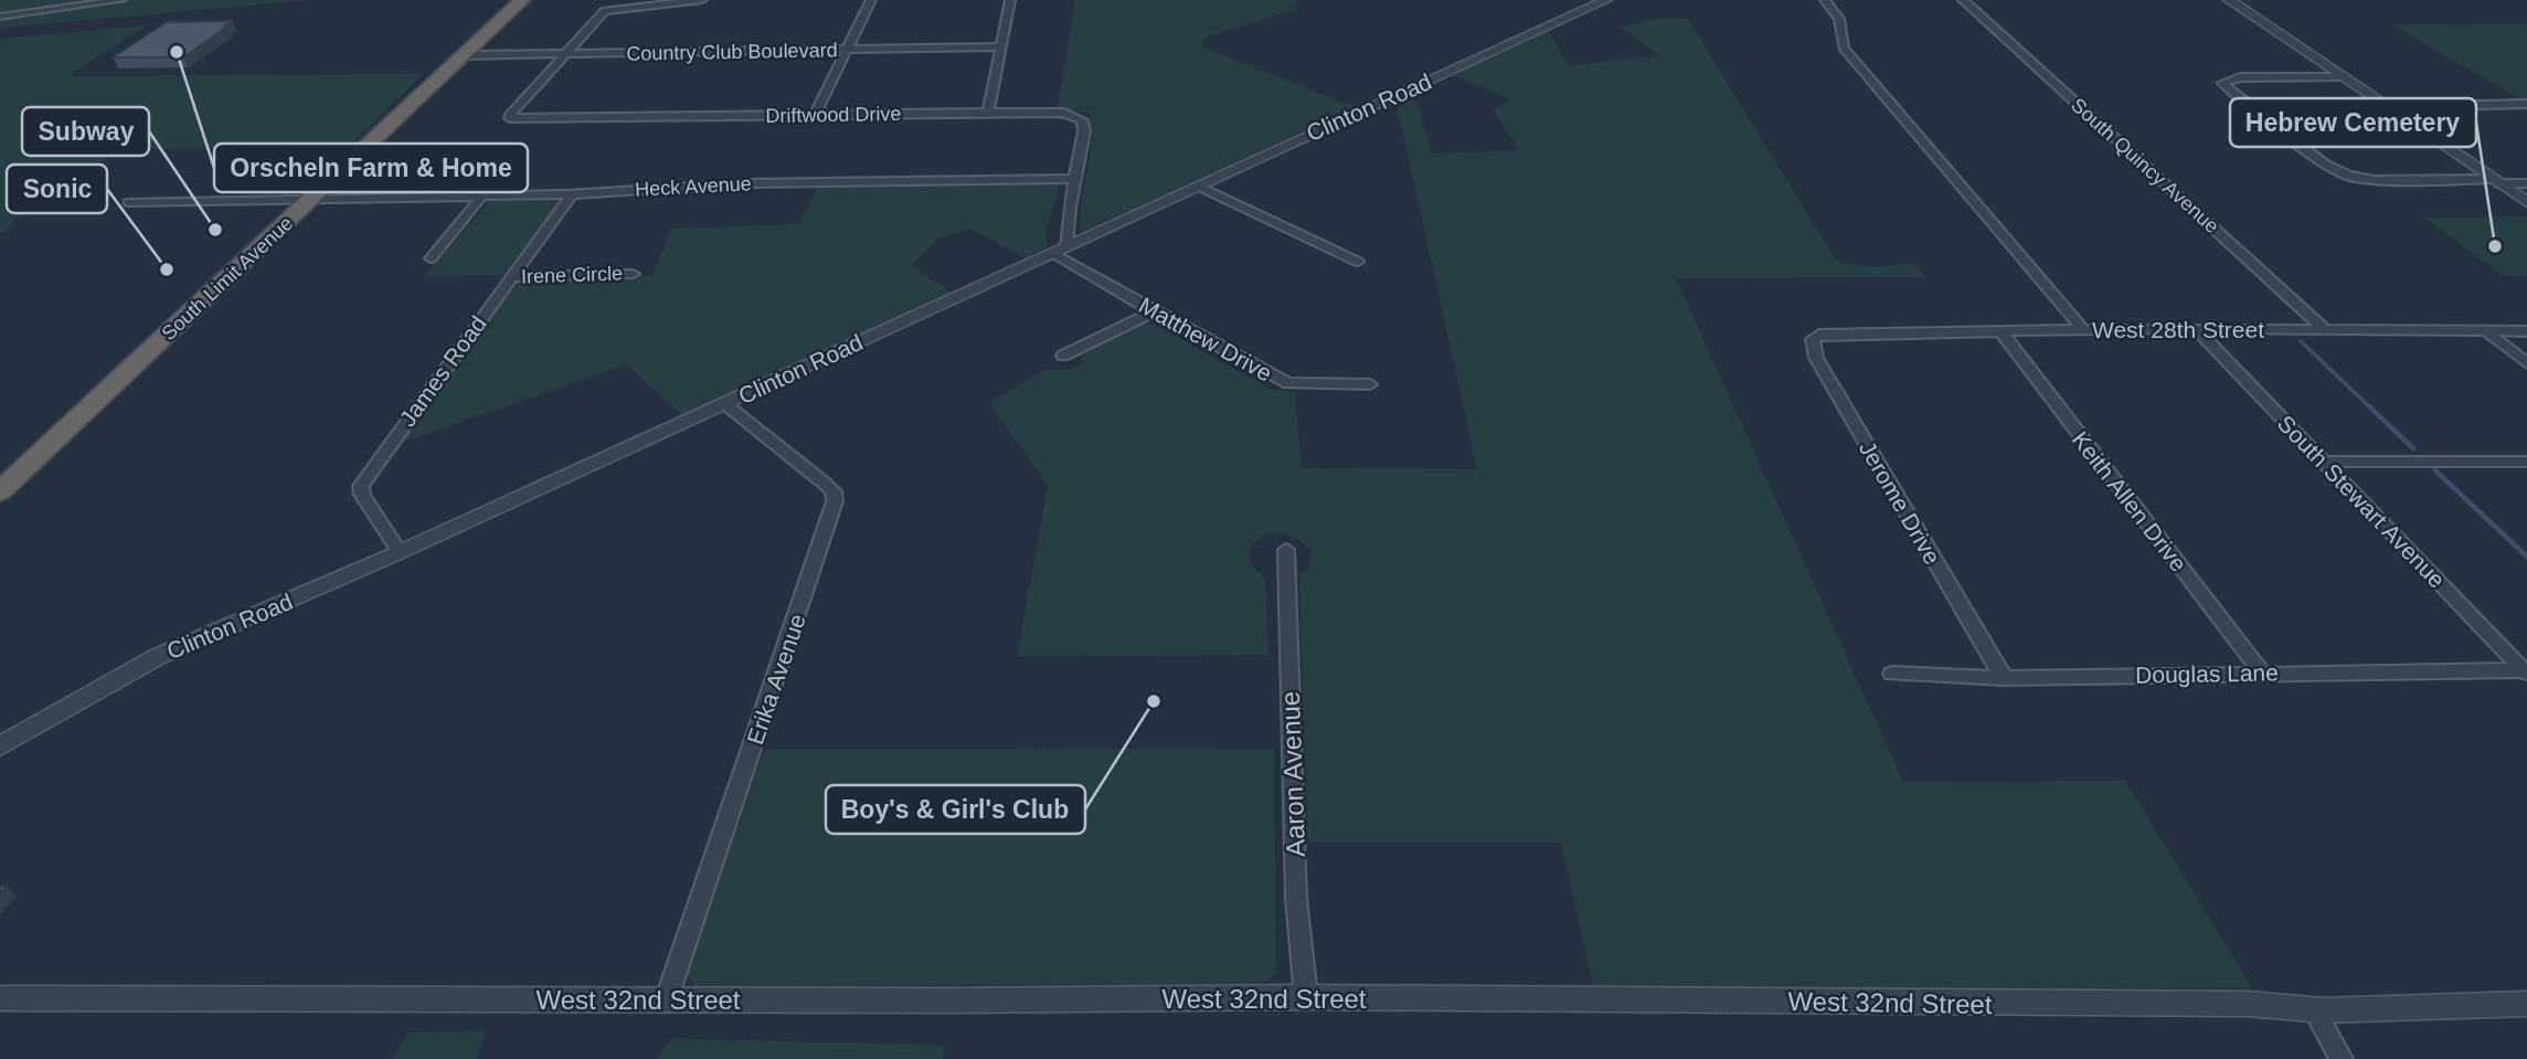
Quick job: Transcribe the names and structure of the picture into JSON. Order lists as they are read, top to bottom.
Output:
{
  "streets": {
    "highway": ["South Limit Avenue"],
    "street": [
      "Country Club Boulevard",
      "Clinton Road",
      "Driftwood Drive",
      "South Quincy Avenue",
      "Heck Avenue",
      "Irene Circle",
      "West 28th Street",
      "Matthew Drive",
      "James Road",
      "Keith Allen Drive",
      "South Stewart Avenue",
      "Jerome Drive",
      "Douglas Lane",
      "Erika Avenue",
      "Aaron Avenue",
      "West 32nd Street"
    ]
  },
  "crossings": [
    ["Country Club Boulevard", "Driftwood Drive"],
    ["Country Club Boulevard", "South Limit Avenue"],
    ["Clinton Road", "Matthew Drive"],
    ["Clinton Road", "James Road"],
    ["Clinton Road", "Erika Avenue"],
    ["Driftwood Drive", "Heck Avenue"],
    ["South Quincy Avenue", "West 28th Street"],
    ["Heck Avenue", "South Limit Avenue"],
    ["Heck Avenue", "James Road"],
    ["Irene Circle", "James Road"],
    ["West 28th Street", "Keith Allen Drive"],
    ["West 28th Street", "South Stewart Avenue"],
    ["West 28th Street", "Jerome Drive"],
    ["Keith Allen Drive", "Douglas Lane"],
    ["South Stewart Avenue", "Douglas Lane"],
    ["Jerome Drive", "Douglas Lane"],
    ["Erika Avenue", "West 32nd Street"],
    ["Aaron Avenue", "West 32nd Street"]
  ],
  "places": [
    "Orscheln Farm & Home",
    "Subway",
    "Hebrew Cemetery",
    "Sonic",
    "Boy's & Girl's Club"
  ]
}
